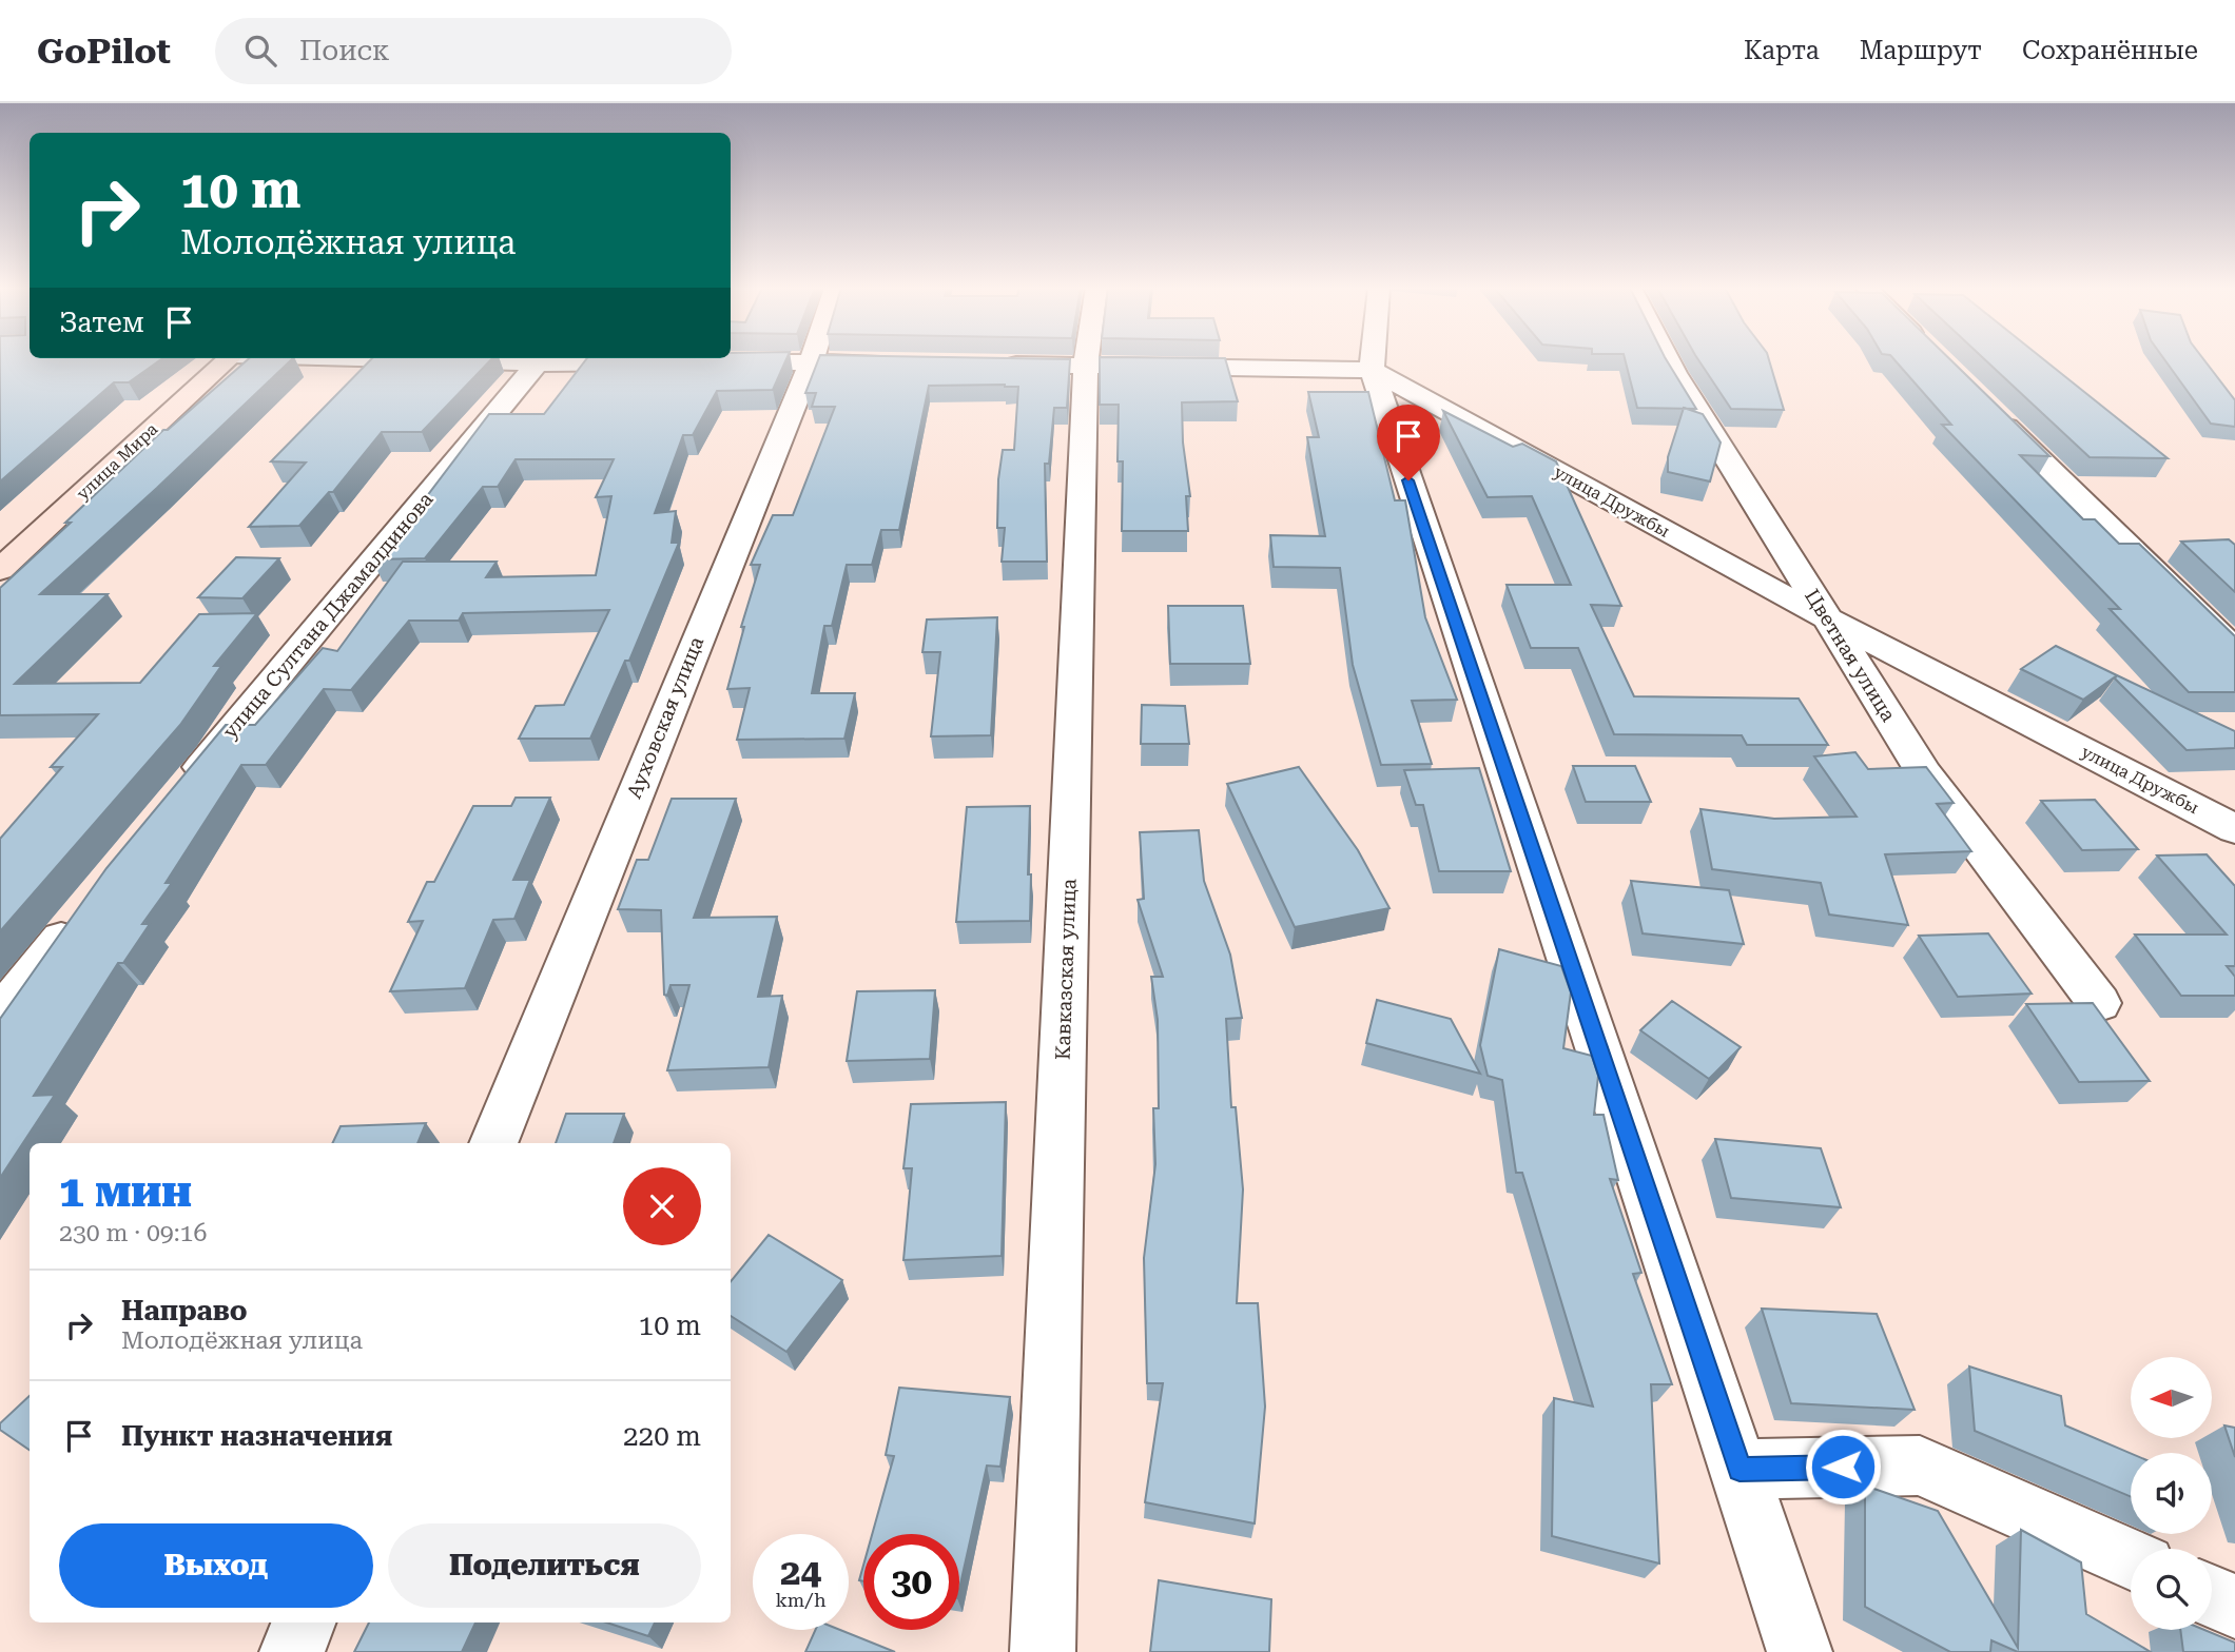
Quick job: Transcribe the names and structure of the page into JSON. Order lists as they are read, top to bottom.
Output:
{
  "streets": {
    "main road": ["улица Мира"],
    "street": [
      "улица Дружбы",
      "улица Султана Джамалдинова",
      "Цветная улица",
      "Ауховская улица",
      "Кавказская улица"
    ]
  },
  "crossings": [
    ["улица Дружбы", "Цветная улица"],
    ["улица Дружбы", "Кавказская улица"]
  ],
  "north": "left",
  "page": {
    "header": "GoPilot",
    "search": "Поиск",
    "nav": ["Карта", "Маршрут", "Сохранённые"],
    "turn": ["10 m", "Молодёжная улица"],
    "then": "Затем",
    "heading": ["1 мин", "230 m · 09:16"],
    "list": [
      {
        "name": "Направо",
        "note": "Молодёжная улица",
        "value": "10 m"
      },
      {
        "name": "Пункт назначения",
        "value": "220 m"
      }
    ],
    "buttons": ["Выход", "Поделиться"],
    "speed": "24 km/h",
    "limit": "30"
  }
}
